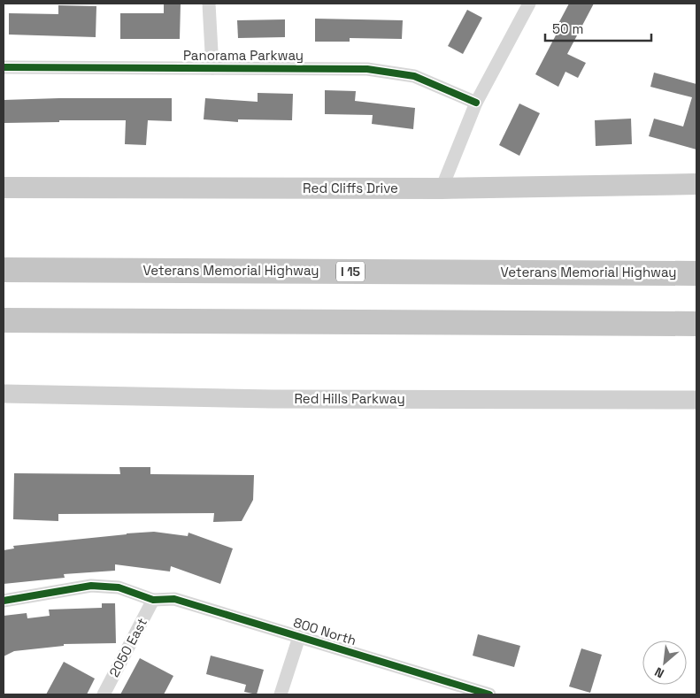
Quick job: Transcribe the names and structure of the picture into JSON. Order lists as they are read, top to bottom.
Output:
{
  "streets": {
    "highway": ["Veterans Memorial Highway", "I 15"],
    "main road": ["Red Cliffs Drive", "Red Hills Parkway"],
    "street": ["Panorama Parkway", "800 North", "2050 East"]
  },
  "crossings": [
    ["800 North", "2050 East"]
  ],
  "scale_bar": "50 m",
  "north": "bottom left"
}
